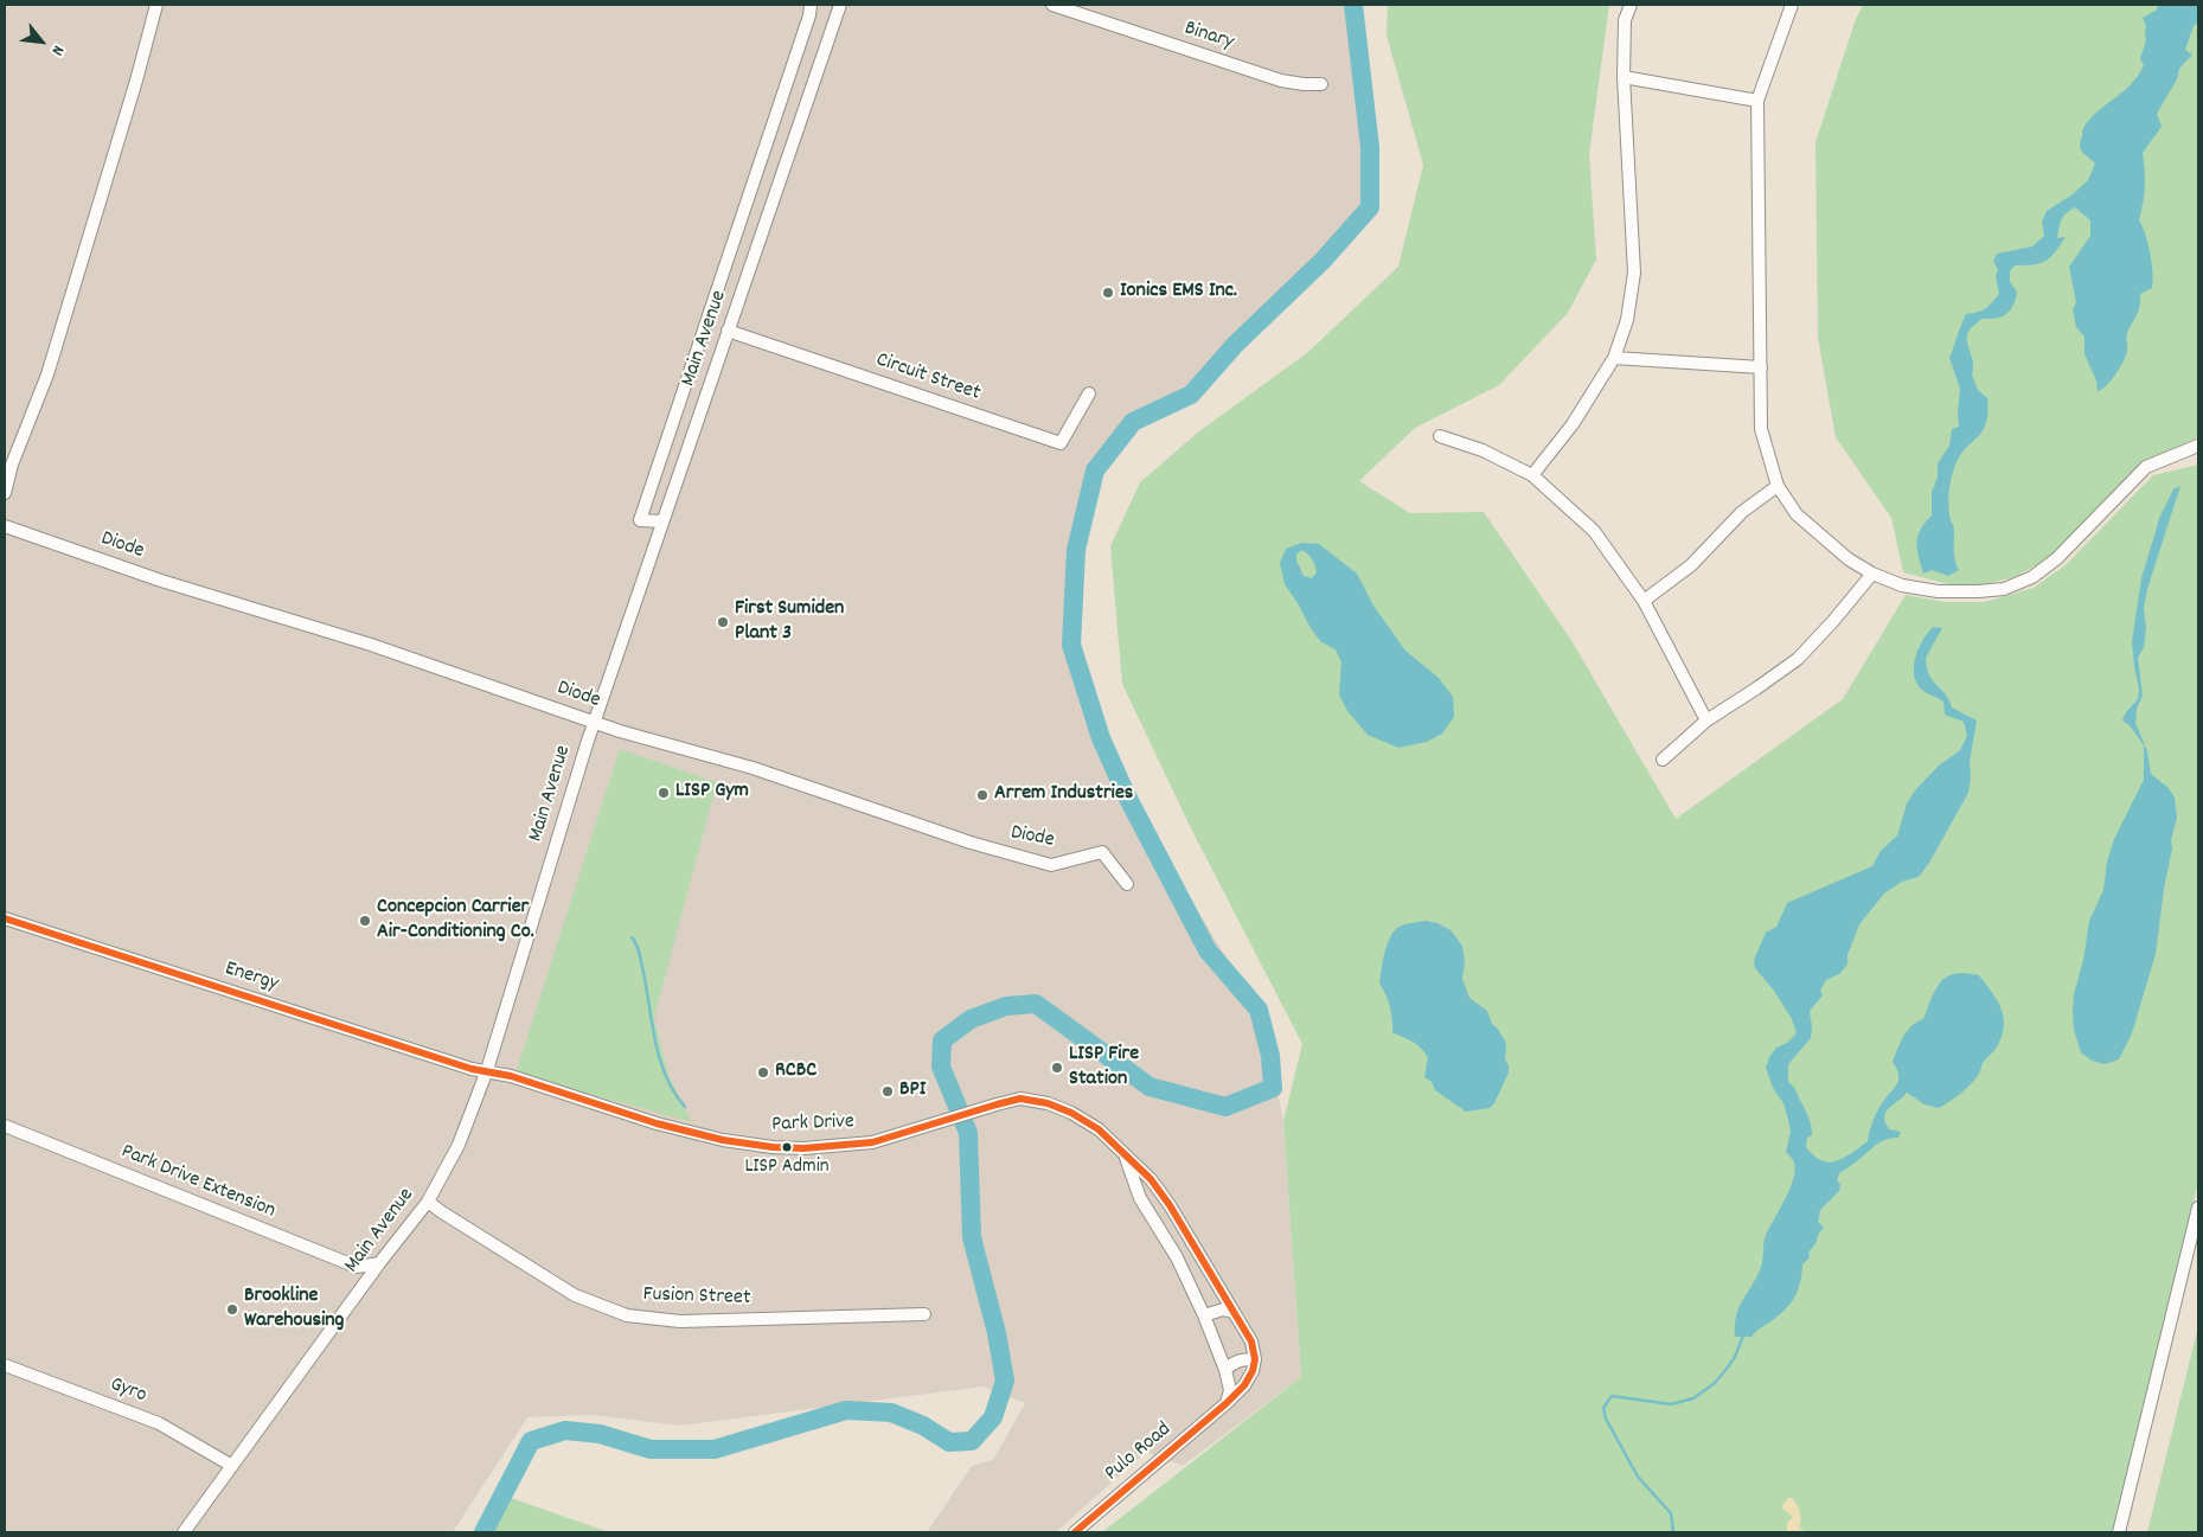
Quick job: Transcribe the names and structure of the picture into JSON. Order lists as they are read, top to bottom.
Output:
{
  "streets": {
    "street": [
      "Binary",
      "Main Avenue",
      "Circuit Street",
      "Diode",
      "Energy",
      "Park Drive",
      "Park Drive Extension",
      "Fusion Street",
      "Gyro",
      "Pulo Road"
    ]
  },
  "crossings": [
    ["Main Avenue", "Circuit Street"],
    ["Main Avenue", "Diode"],
    ["Main Avenue", "Energy"],
    ["Main Avenue", "Park Drive"],
    ["Main Avenue", "Park Drive Extension"],
    ["Main Avenue", "Fusion Street"],
    ["Main Avenue", "Gyro"],
    ["Energy", "Park Drive"],
    ["Park Drive", "Pulo Road"]
  ],
  "places": [
    "Ionics EMS Inc.",
    "First Sumiden Plant 3",
    "LISP Gym",
    "Arrem Industries",
    "Concepcion Carrier Air-Conditioning Co.",
    "LISP Fire Station",
    "RCBC",
    "BPI",
    "LISP Admin",
    "Brookline Warehousing"
  ],
  "north": "bottom right"
}
